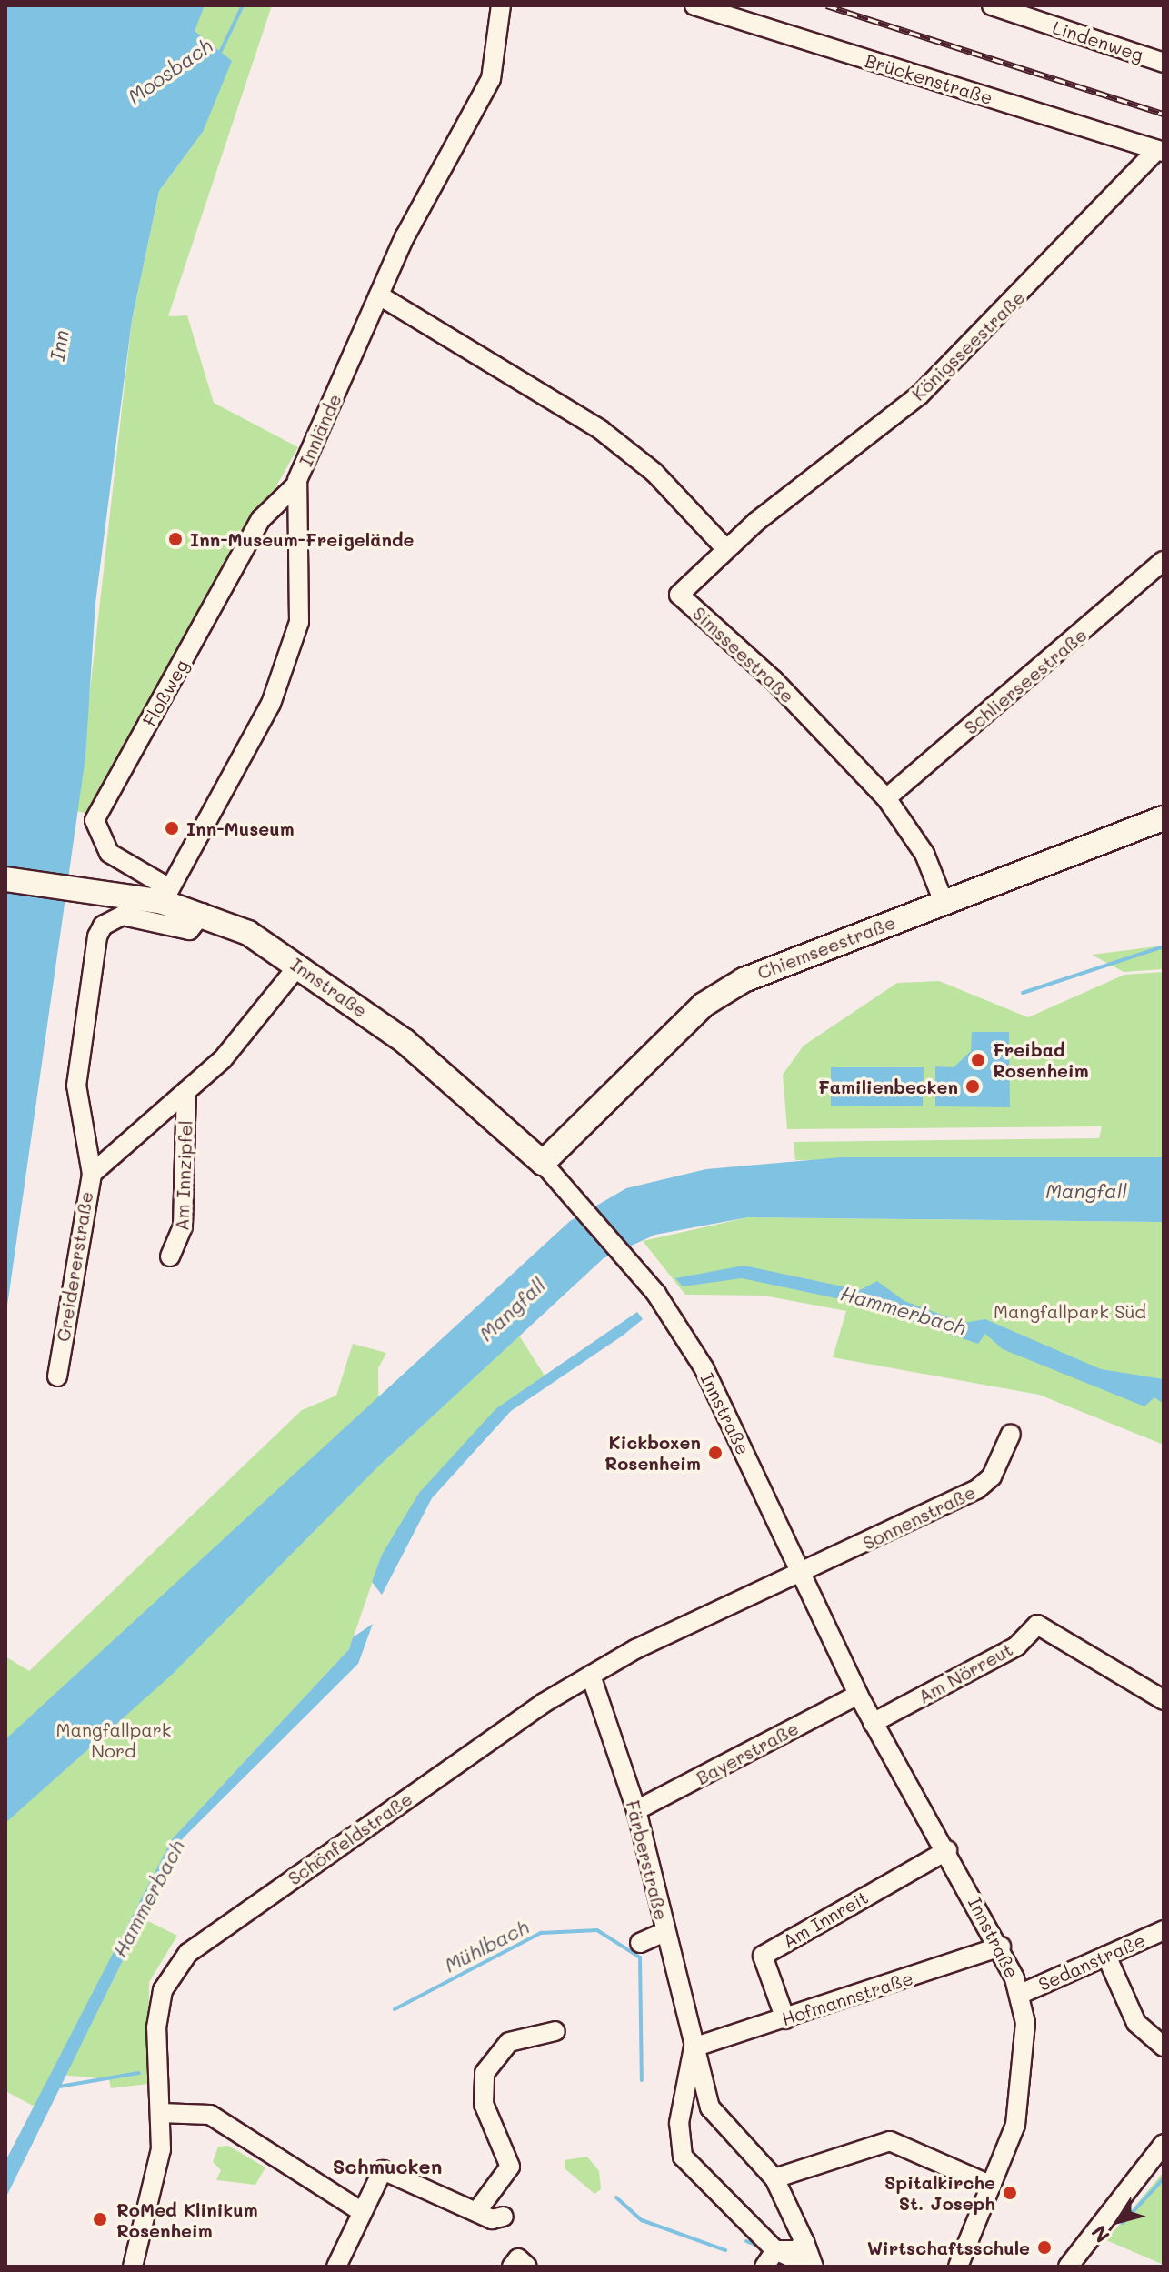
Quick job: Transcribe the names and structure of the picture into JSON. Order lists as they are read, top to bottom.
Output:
{
  "streets": {
    "main road": ["Chiemseestraße", "Innstraße"],
    "street": [
      "Lindenweg",
      "Brückenstraße",
      "Königsseestraße",
      "Innlände",
      "Simsseestraße",
      "Schlierseestraße",
      "Floßweg",
      "Am Innzipfel",
      "Greidererstraße",
      "Sonnenstraße",
      "Am Nörreut",
      "Bayerstraße",
      "Schönfeldstraße",
      "Färberstraße",
      "Am Innreit",
      "Sedanstraße",
      "Hofmannstraße"
    ]
  },
  "crossings": [
    ["Brückenstraße", "Königsseestraße"],
    ["Königsseestraße", "Simsseestraße"],
    ["Innlände", "Floßweg"],
    ["Innlände", "Innstraße"],
    ["Simsseestraße", "Schlierseestraße"],
    ["Simsseestraße", "Chiemseestraße"],
    ["Floßweg", "Innstraße"],
    ["Chiemseestraße", "Innstraße"],
    ["Innstraße", "Am Innzipfel"],
    ["Innstraße", "Greidererstraße"],
    ["Innstraße", "Sonnenstraße"],
    ["Innstraße", "Am Nörreut"],
    ["Innstraße", "Bayerstraße"],
    ["Innstraße", "Schönfeldstraße"],
    ["Innstraße", "Am Innreit"],
    ["Innstraße", "Sedanstraße"],
    ["Innstraße", "Hofmannstraße"],
    ["Am Innzipfel", "Greidererstraße"],
    ["Sonnenstraße", "Schönfeldstraße"],
    ["Bayerstraße", "Färberstraße"],
    ["Schönfeldstraße", "Färberstraße"],
    ["Färberstraße", "Hofmannstraße"],
    ["Am Innreit", "Hofmannstraße"]
  ],
  "districts": ["Schmucken"],
  "water": [
    "Moosbach",
    "Inn",
    "Mangfall",
    "Hammerbach",
    "Mühlbach"
  ],
  "parks": ["Mangfallpark Süd", "Mangfallpark Nord"],
  "places": [
    "Inn-Museum-Freigelände",
    "Inn-Museum",
    "Freibad Rosenheim",
    "Familienbecken",
    "Kickboxen Rosenheim",
    "Spitalkirche St. Joseph",
    "RoMed Klinikum Rosenheim",
    "Wirtschaftsschule"
  ],
  "north": "bottom left"
}
